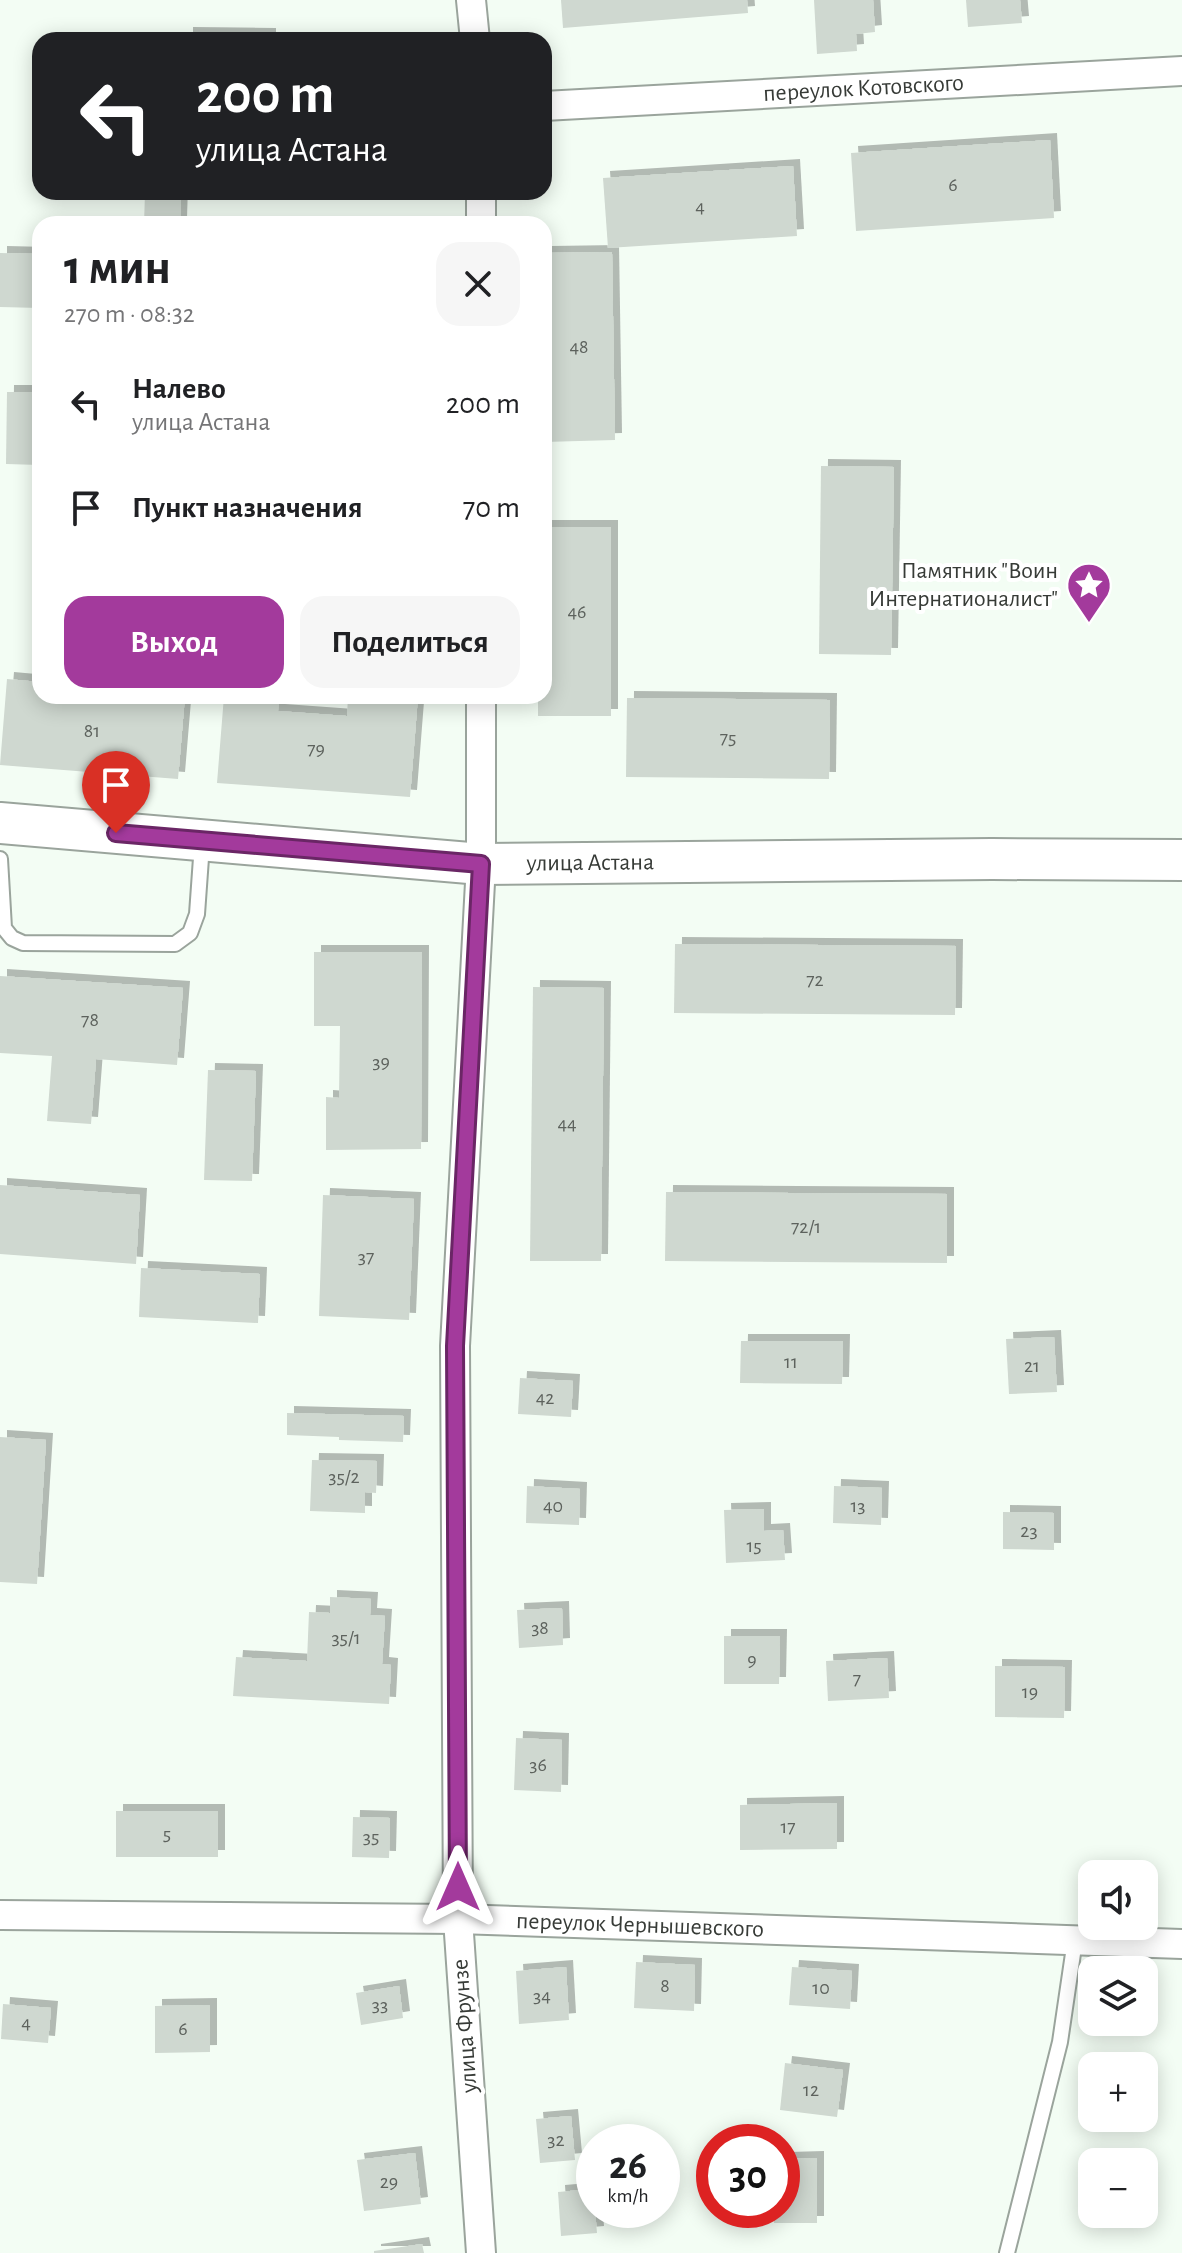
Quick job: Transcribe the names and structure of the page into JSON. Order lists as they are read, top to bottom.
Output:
{
  "streets": {
    "street": [
      "переулок Котовского",
      "улица Астана",
      "переулок Чернышевского",
      "улица Фрунзе"
    ]
  },
  "crossings": [
    ["улица Астана", "улица Фрунзе"],
    ["переулок Чернышевского", "улица Фрунзе"]
  ],
  "places": {
    "place": ["Памятник \"Воин Интернатионалист\""]
  },
  "house_numbers": [
    "6",
    "4",
    "48",
    "46",
    "81",
    "75",
    "79",
    "72",
    "78",
    "39",
    "44",
    "72/1",
    "37",
    "11",
    "21",
    "42",
    "35/2",
    "40",
    "13",
    "23",
    "15",
    "38",
    "35/1",
    "9",
    "7",
    "19",
    "36",
    "17",
    "5",
    "35",
    "8",
    "10",
    "34",
    "33",
    "4",
    "6",
    "12",
    "32",
    "29"
  ],
  "page": {
    "turn": ["200 m", "улица Астана"],
    "heading": ["1 мин", "270 m · 08:32"],
    "list": [
      {
        "name": "Налево",
        "note": "улица Астана",
        "value": "200 m"
      },
      {
        "name": "Пункт назначения",
        "value": "70 m"
      }
    ],
    "buttons": ["Выход", "Поделиться"],
    "map_buttons": ["+", "−"],
    "speed": "26 km/h",
    "limit": "30"
  }
}
